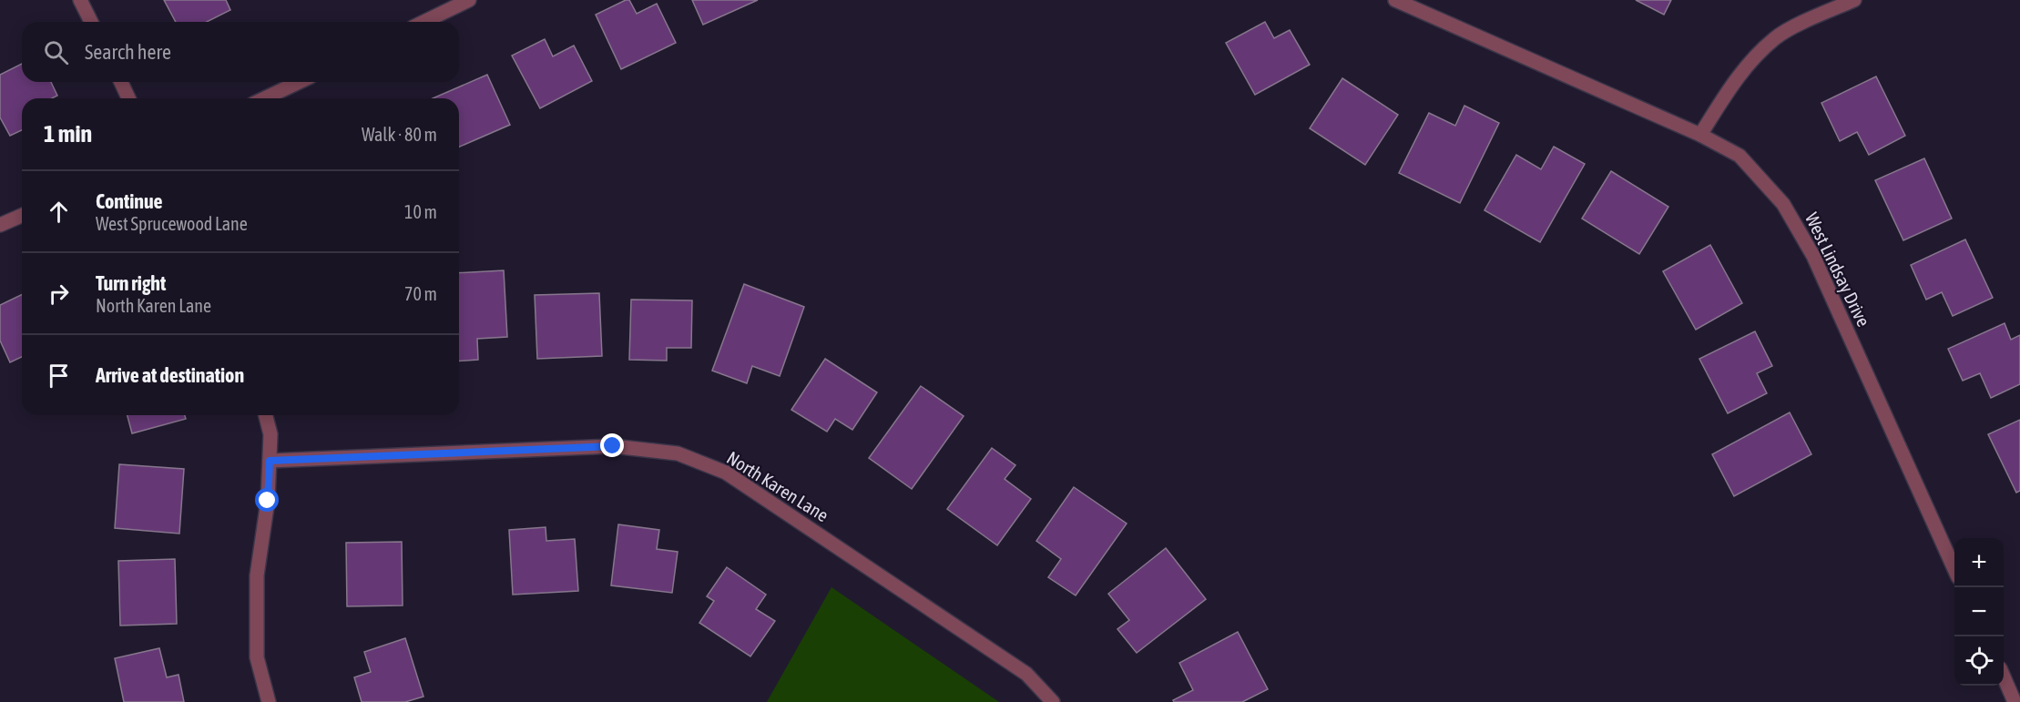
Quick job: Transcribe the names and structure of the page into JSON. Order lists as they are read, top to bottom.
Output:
{
  "streets": {
    "street": ["West Lindsay Drive", "North Karen Lane"]
  },
  "page": {
    "search": "Search here",
    "heading": ["1 min", "Walk · 80 m"],
    "list": [
      ["Continue", "West Sprucewood Lane", "10 m"],
      ["Turn right", "North Karen Lane", "70 m"],
      "Arrive at destination"
    ],
    "map_buttons": ["+", "−"]
  }
}
